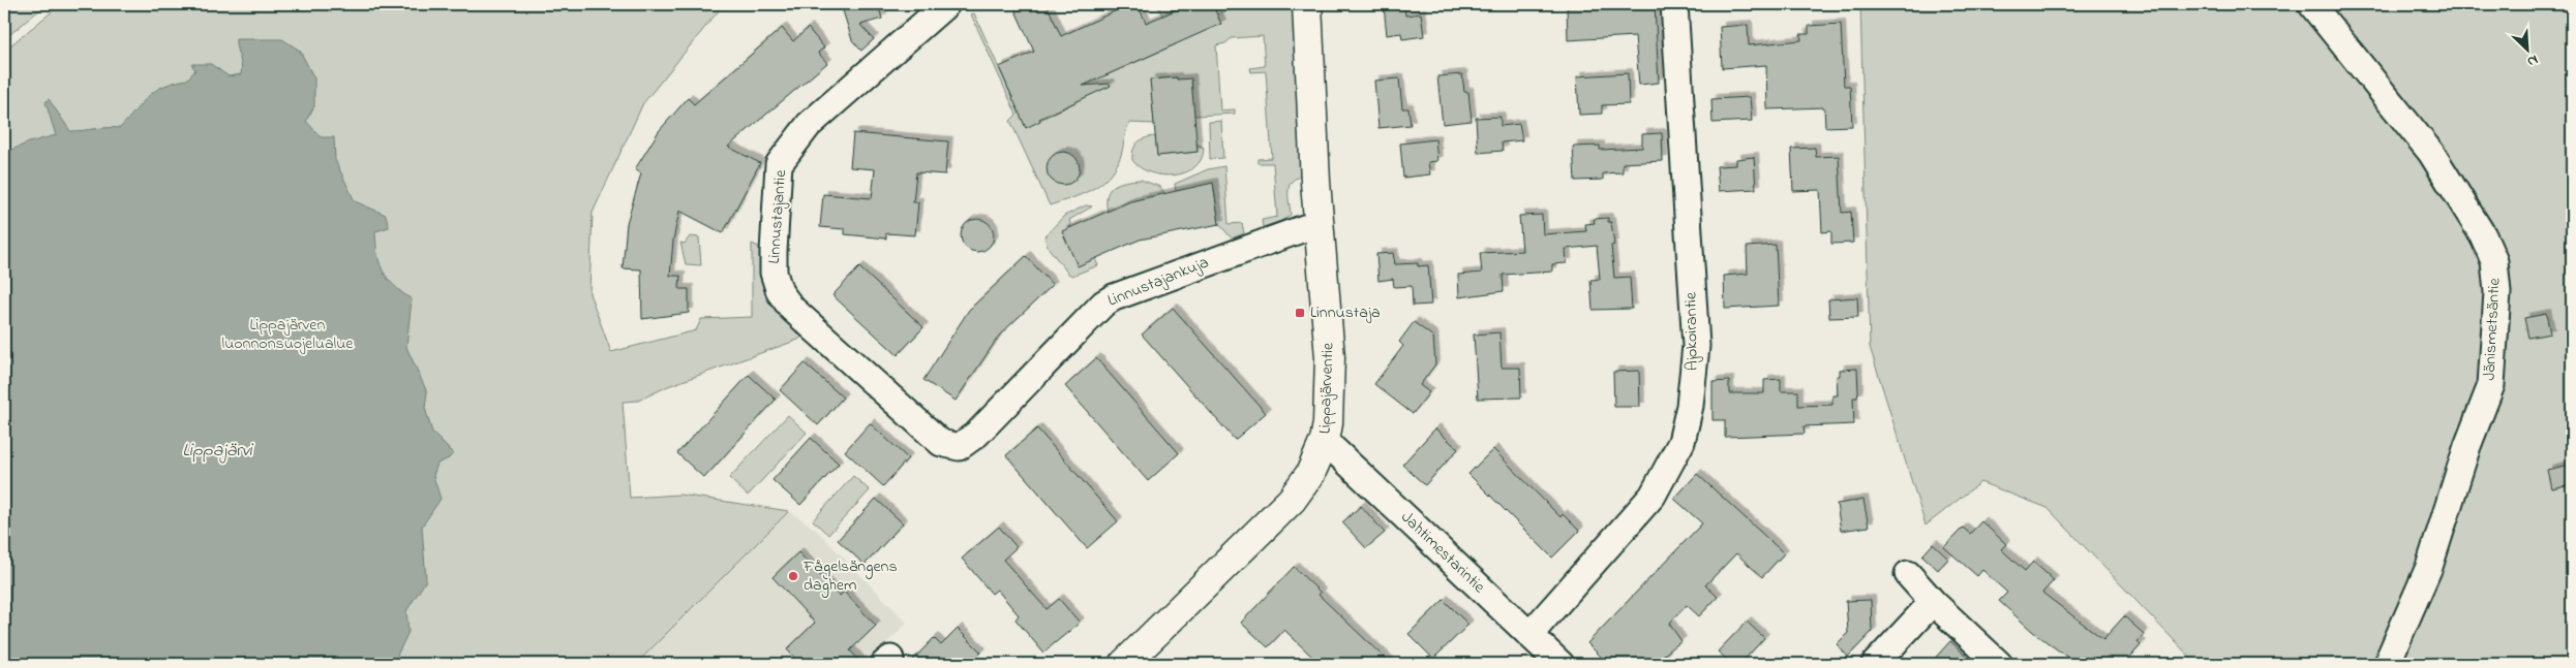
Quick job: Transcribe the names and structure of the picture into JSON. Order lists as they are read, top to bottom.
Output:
{
  "streets": {
    "main road": ["Lippajärventie"],
    "street": [
      "Linnustajantie",
      "Linnustajankuja",
      "Jänismetsäntie",
      "Ajokoirantie",
      "Jahtimestarintie"
    ]
  },
  "crossings": [
    ["Linnustajantie", "Linnustajankuja"],
    ["Linnustajankuja", "Lippajärventie"],
    ["Ajokoirantie", "Jahtimestarintie"],
    ["Lippajärventie", "Jahtimestarintie"]
  ],
  "water": ["Lippajärvi"],
  "parks": ["Lippajärven luonnonsuojelualue"],
  "places": {
    "transit": ["Linnustaja"],
    "other": ["Fågelsängens daghem"]
  },
  "north": "bottom right"
}
